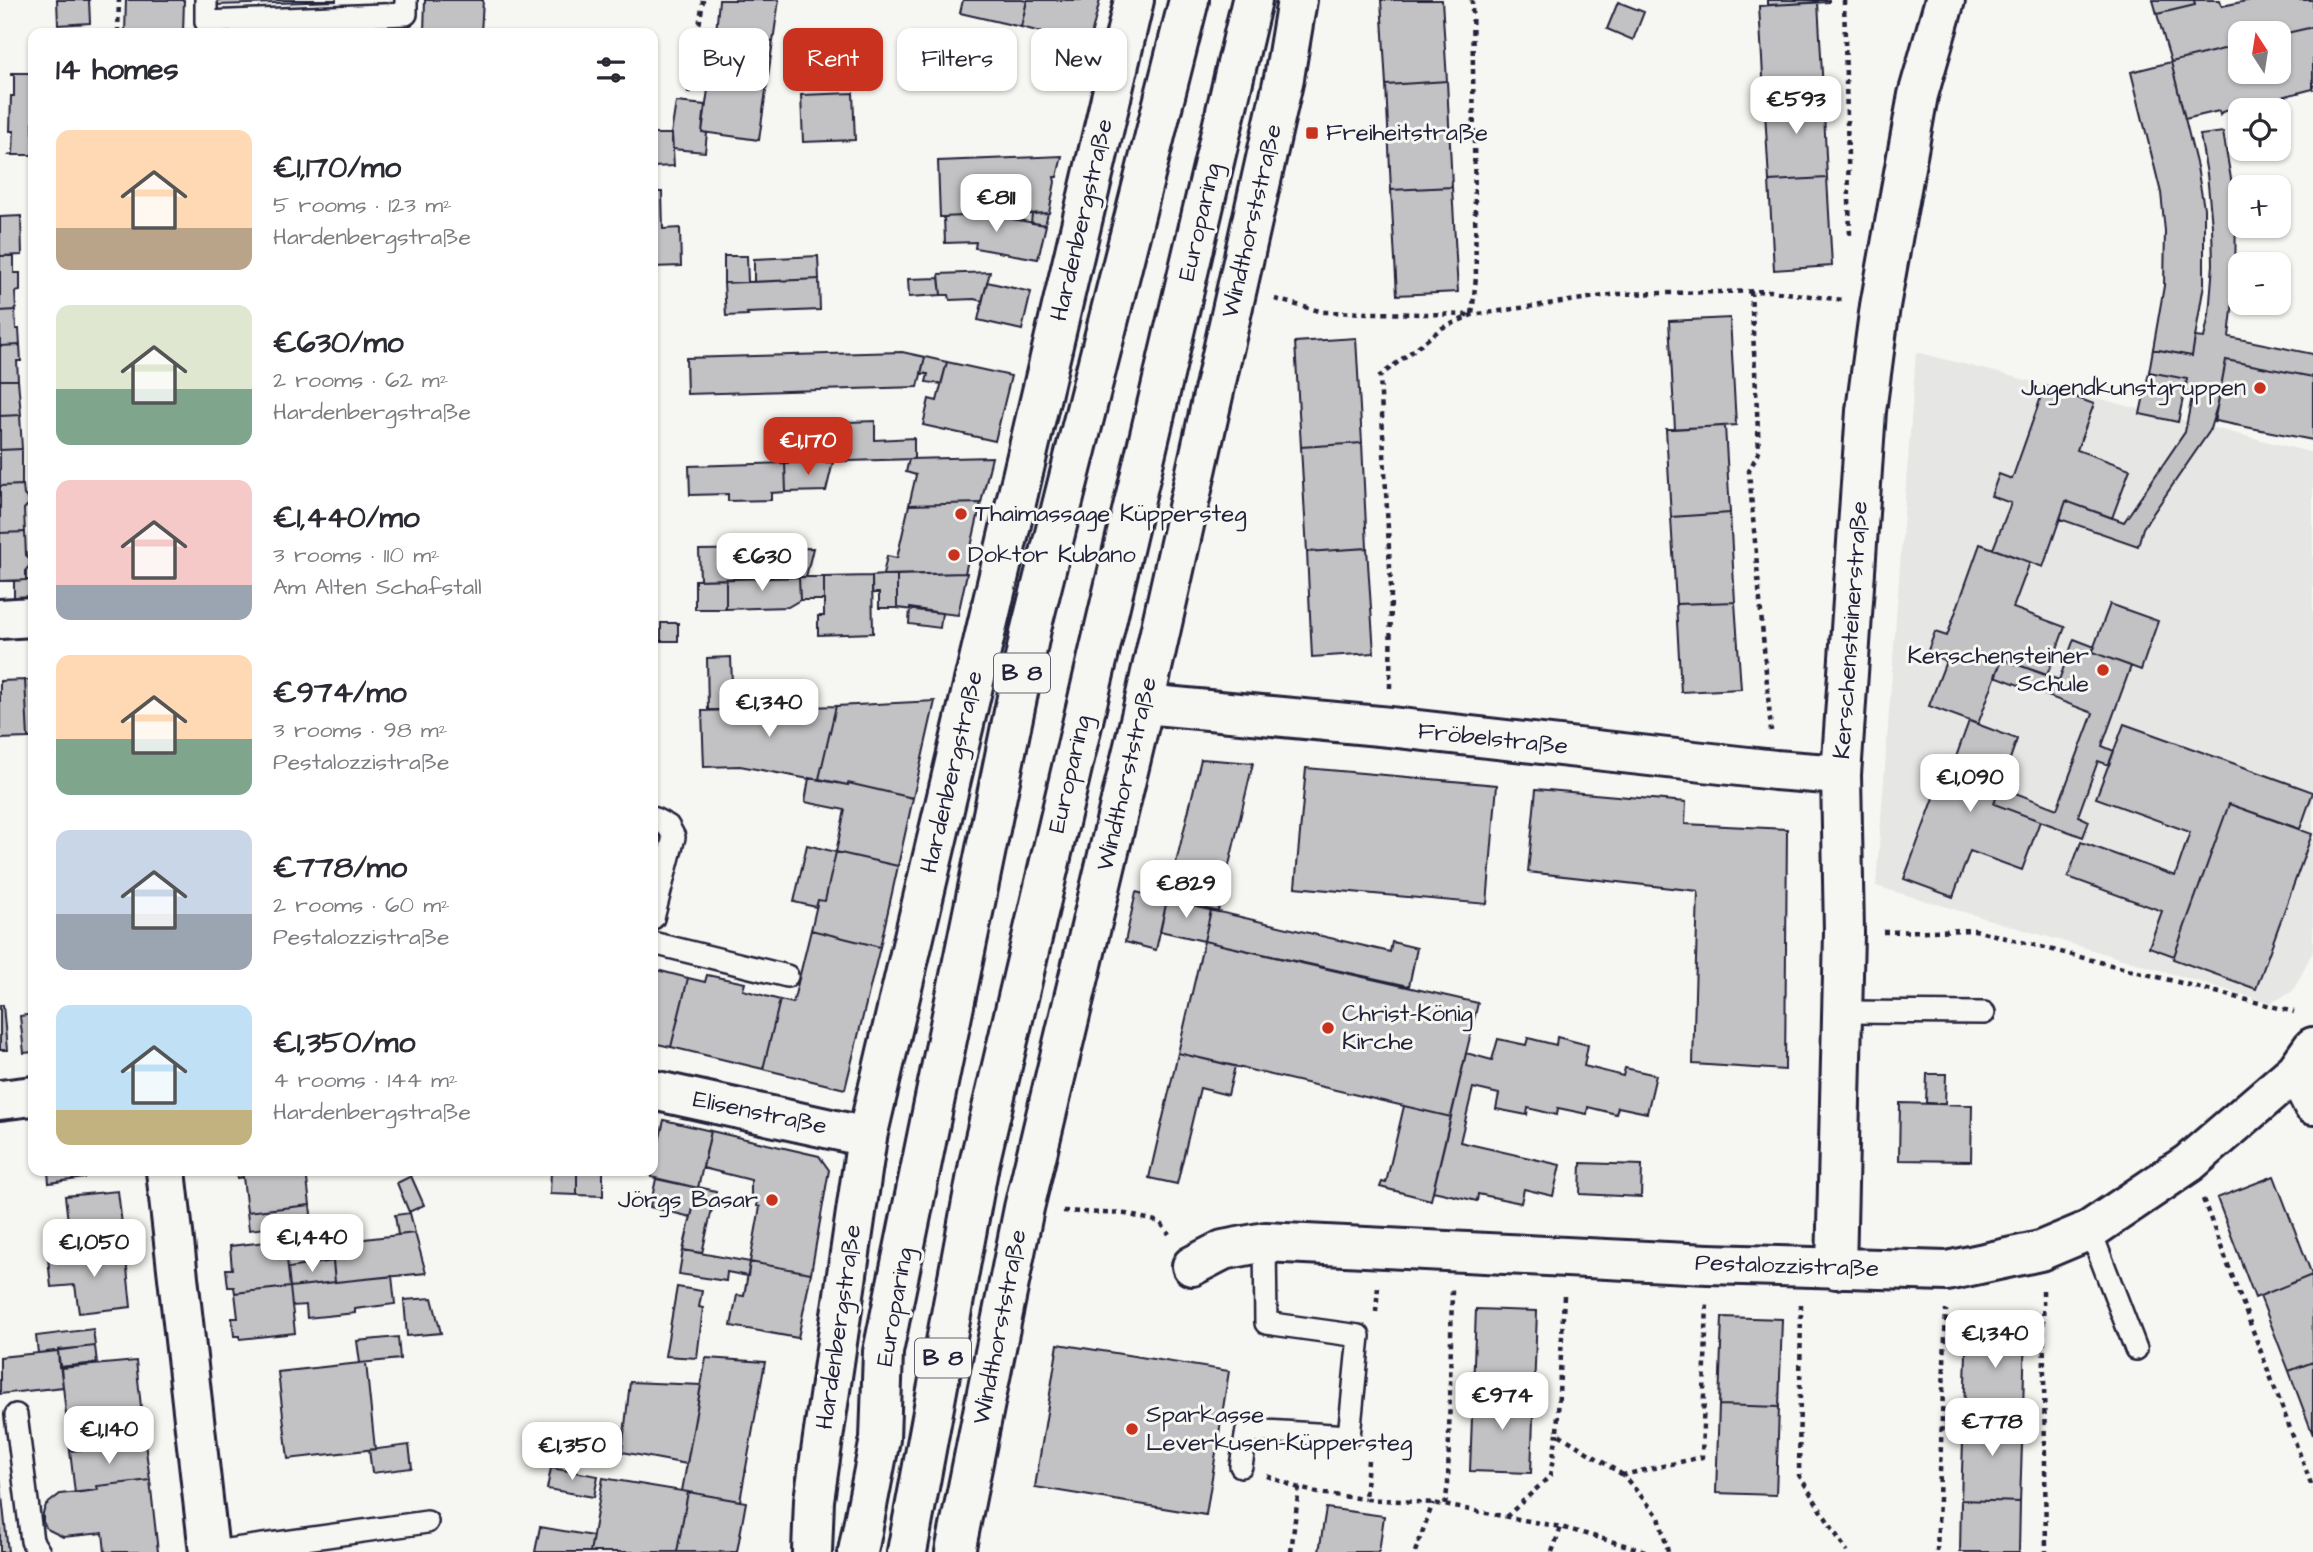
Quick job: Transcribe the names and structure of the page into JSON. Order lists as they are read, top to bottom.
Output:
{
  "streets": {
    "main road": [
      "Hardenbergstraße",
      "Windthorststraße",
      "Europaring",
      "Kerschensteinerstraße",
      "B 8",
      "Fröbelstraße",
      "Elisenstraße",
      "Pestalozzistraße"
    ]
  },
  "crossings": [
    ["Hardenbergstraße", "Elisenstraße"],
    ["Windthorststraße", "Fröbelstraße"],
    ["Kerschensteinerstraße", "Fröbelstraße"],
    ["Kerschensteinerstraße", "Pestalozzistraße"]
  ],
  "places": {
    "transit": ["Freiheitstraße"],
    "other": [
      "Jugendkunstgruppen",
      "Thaimassage Küppersteg",
      "Doktor Kubano",
      "Kerschensteiner Schule",
      "Christ-König Kirche",
      "Jörgs Basar",
      "Sparkasse Leverkusen-Küppersteg"
    ]
  },
  "north": "top",
  "page": {
    "map_buttons": ["+", "−"],
    "chip": [
      "Buy",
      "Rent",
      "Filters",
      "New"
    ],
    "heading": "14 homes",
    "price": [
      "€593",
      "€811",
      "€1,170",
      "€630",
      "€1,340",
      "€1,090",
      "€829",
      "€1,440",
      "€1,050",
      "€1,340",
      "€974",
      "€778",
      "€1,140",
      "€1,350"
    ],
    "list": [
      {
        "name": "€1,170/mo",
        "note": "5 rooms · 123 m² · Hardenbergstraße"
      },
      {
        "name": "€630/mo",
        "note": "2 rooms · 62 m² · Hardenbergstraße"
      },
      {
        "name": "€1,440/mo",
        "note": "3 rooms · 110 m² · Am Alten Schafstall"
      },
      {
        "name": "€974/mo",
        "note": "3 rooms · 98 m² · Pestalozzistraße"
      },
      {
        "name": "€778/mo",
        "note": "2 rooms · 60 m² · Pestalozzistraße"
      },
      {
        "name": "€1,350/mo",
        "note": "4 rooms · 144 m² · Hardenbergstraße"
      }
    ]
  }
}
